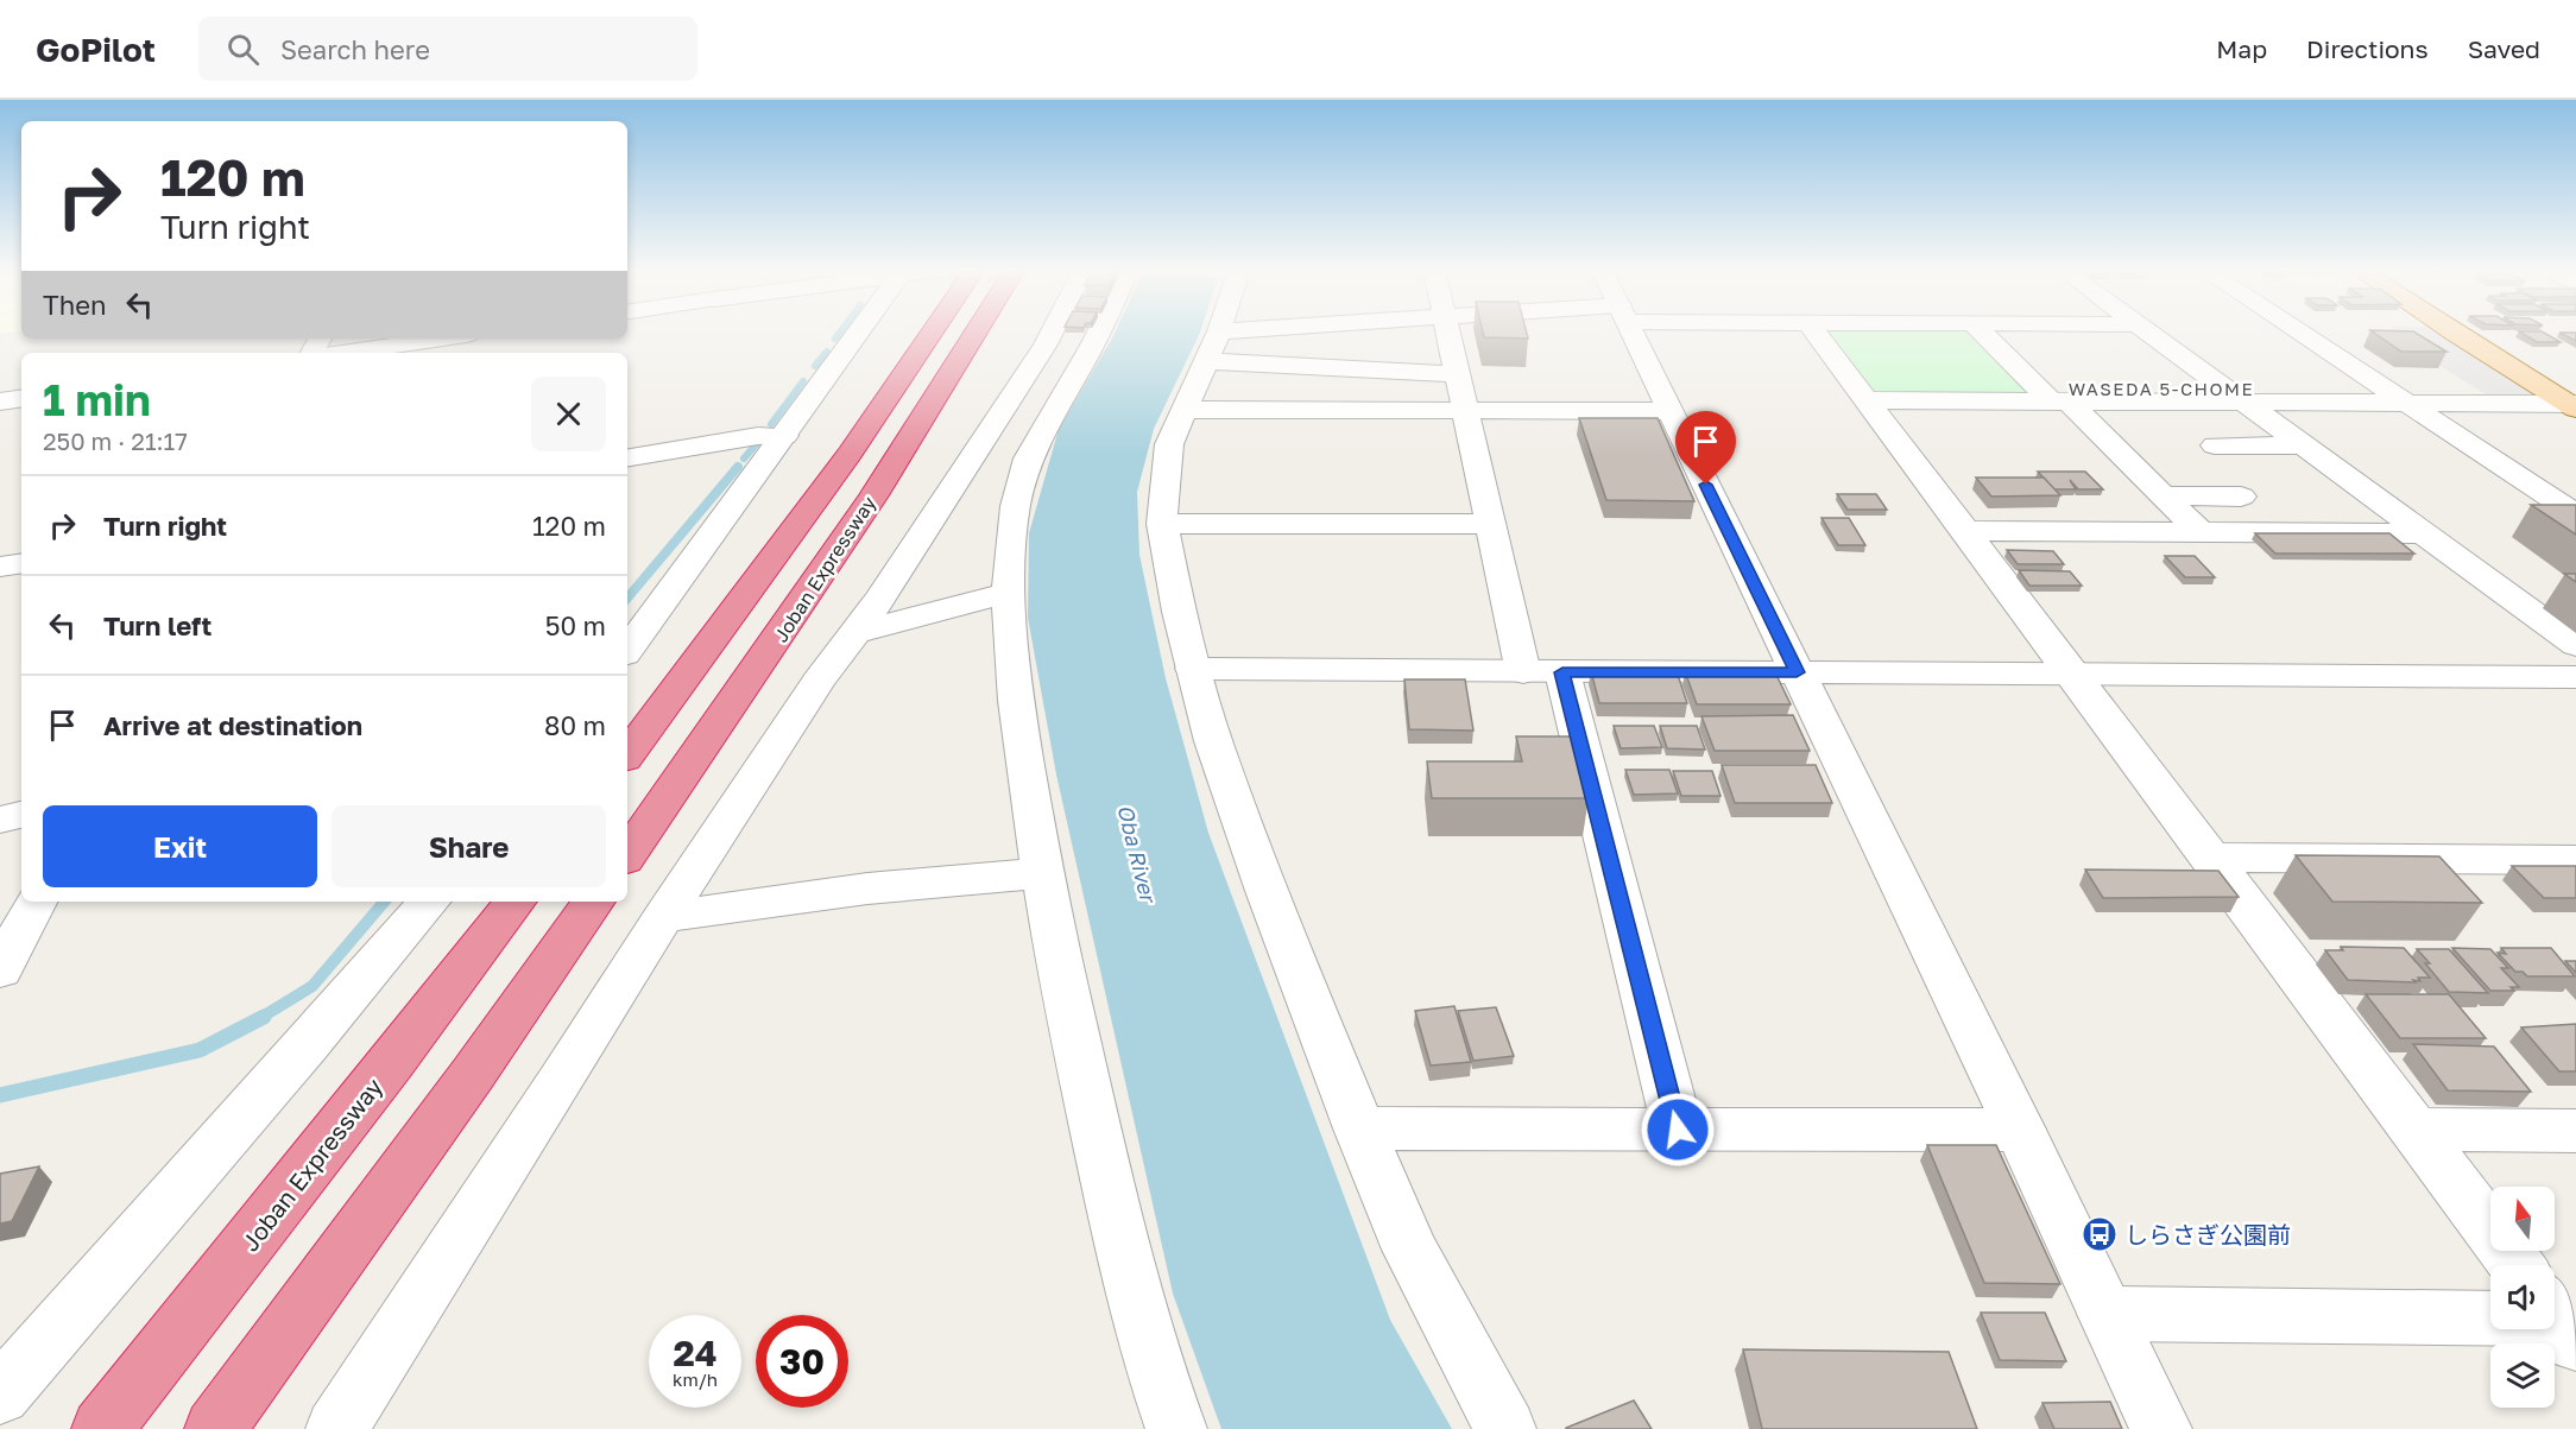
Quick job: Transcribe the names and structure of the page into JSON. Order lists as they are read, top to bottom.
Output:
{
  "streets": {
    "highway": ["Joban Expressway"]
  },
  "districts": ["WASEDA 5-CHOME"],
  "water": ["Oba River"],
  "places": {
    "bus stop": ["しらさぎ公園前"]
  },
  "north": "top",
  "page": {
    "header": "GoPilot",
    "search": "Search here",
    "nav": ["Map", "Directions", "Saved"],
    "turn": ["120 m", "Turn right"],
    "then": "Then",
    "heading": ["1 min", "250 m · 21:17"],
    "list": [
      {
        "name": "Turn right",
        "value": "120 m"
      },
      {
        "name": "Turn left",
        "value": "50 m"
      },
      {
        "name": "Arrive at destination",
        "value": "80 m"
      }
    ],
    "buttons": ["Exit", "Share"],
    "speed": "24 km/h",
    "limit": "30"
  }
}
